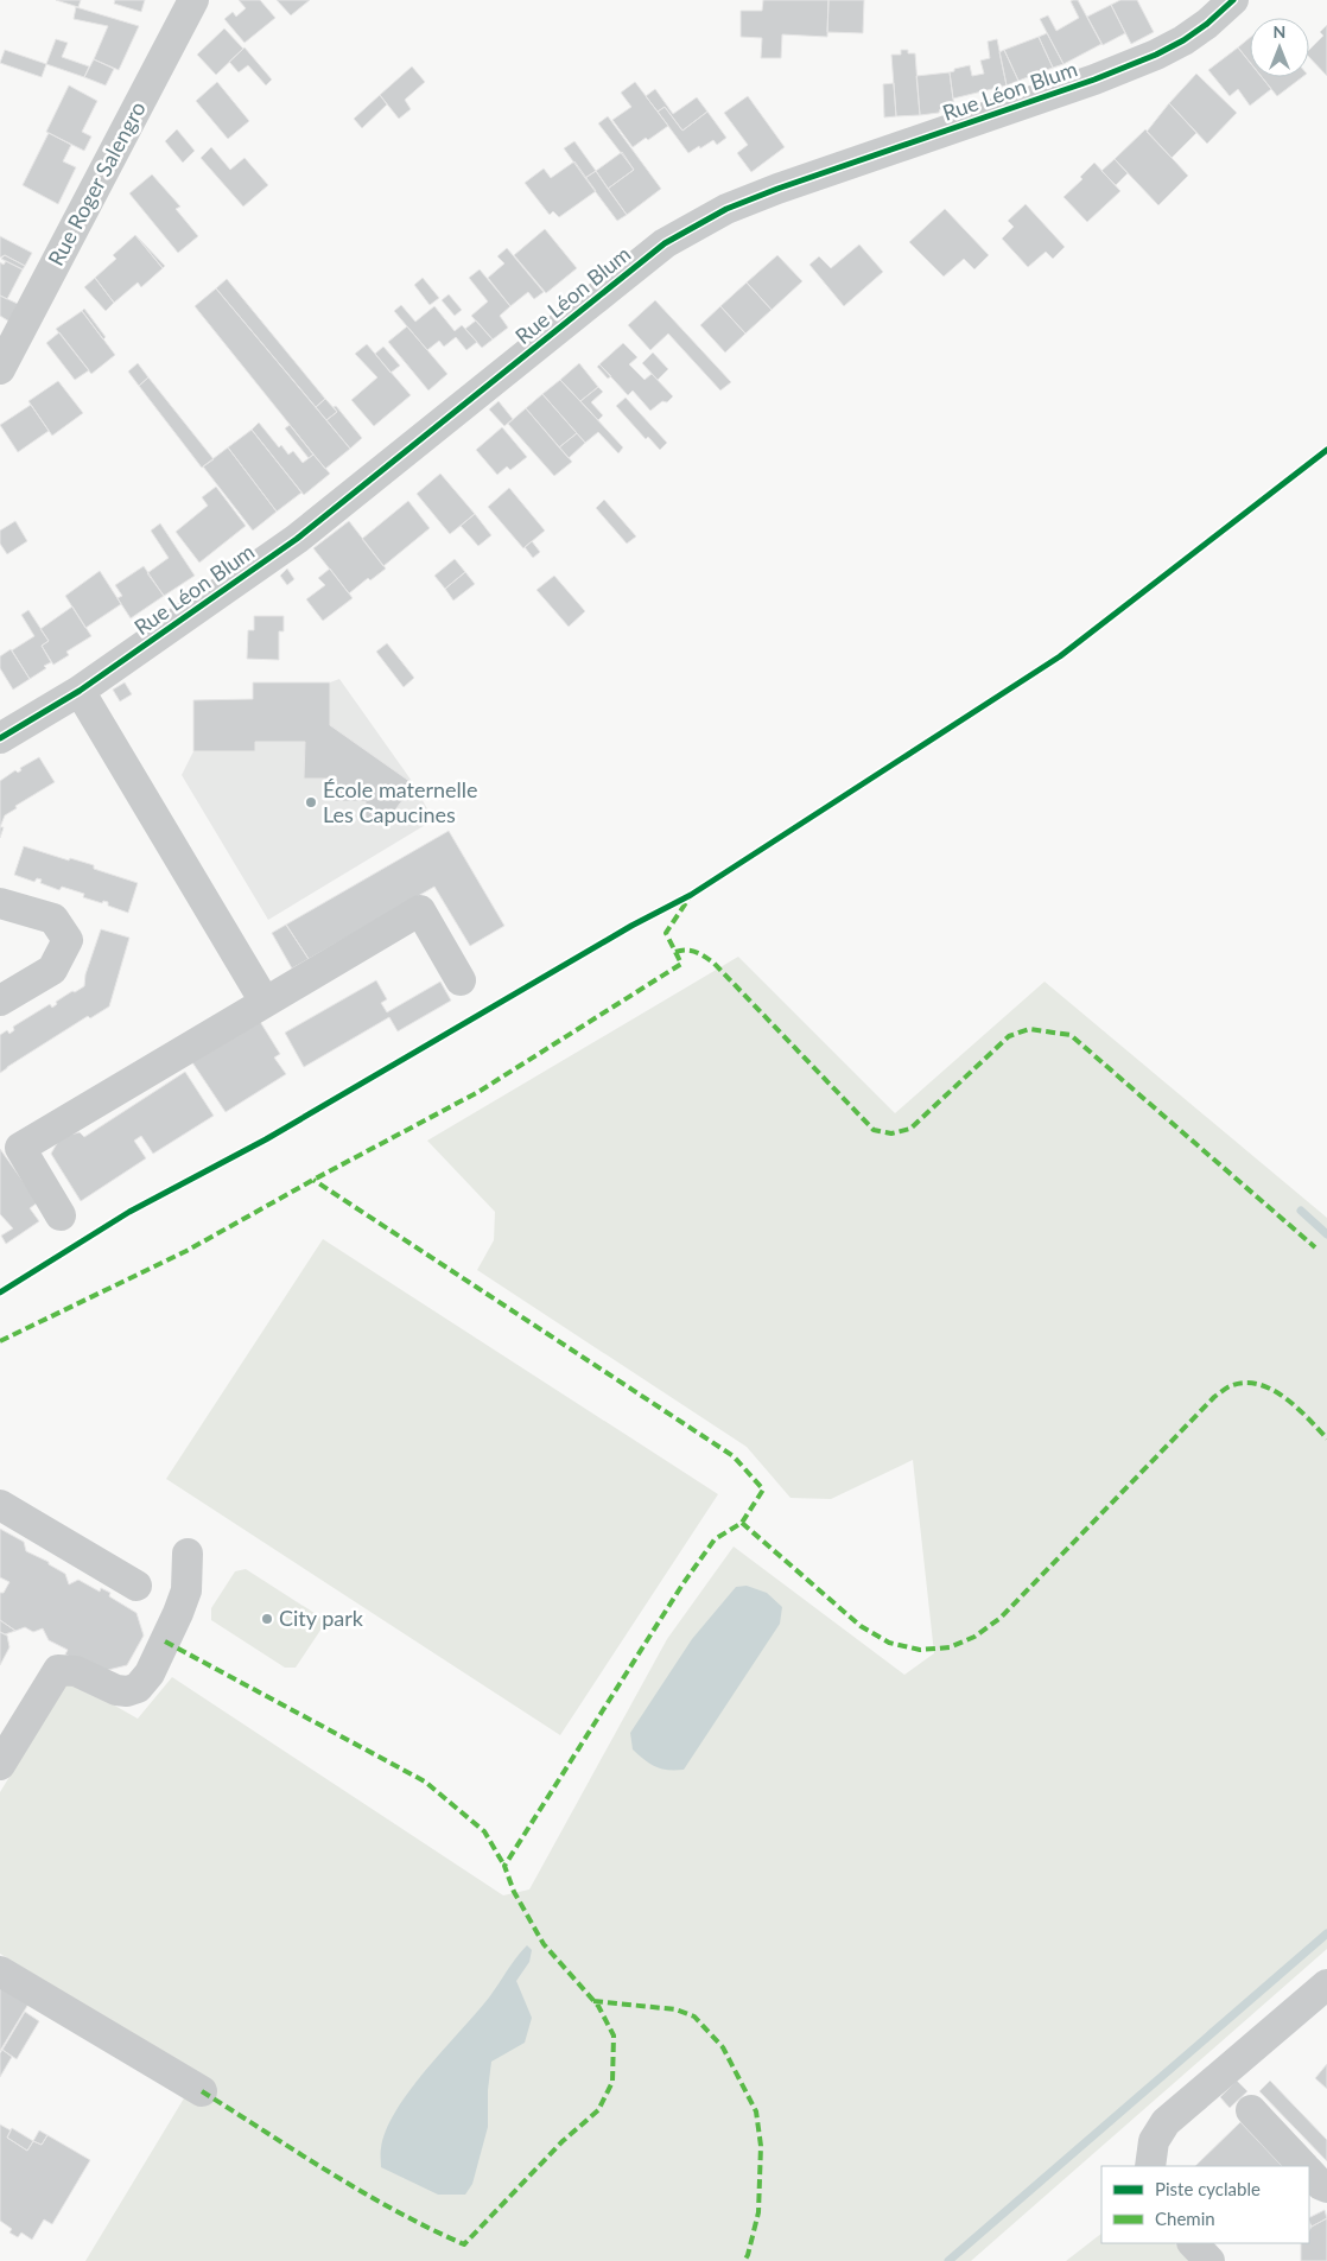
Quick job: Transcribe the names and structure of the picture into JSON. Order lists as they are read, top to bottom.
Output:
{
  "streets": {
    "street": ["Rue Léon Blum", "Rue Roger Salengro"]
  },
  "places": ["École maternelle Les Capucines", "City park"],
  "legend": ["Piste cyclable", "Chemin"],
  "north": "top"
}
